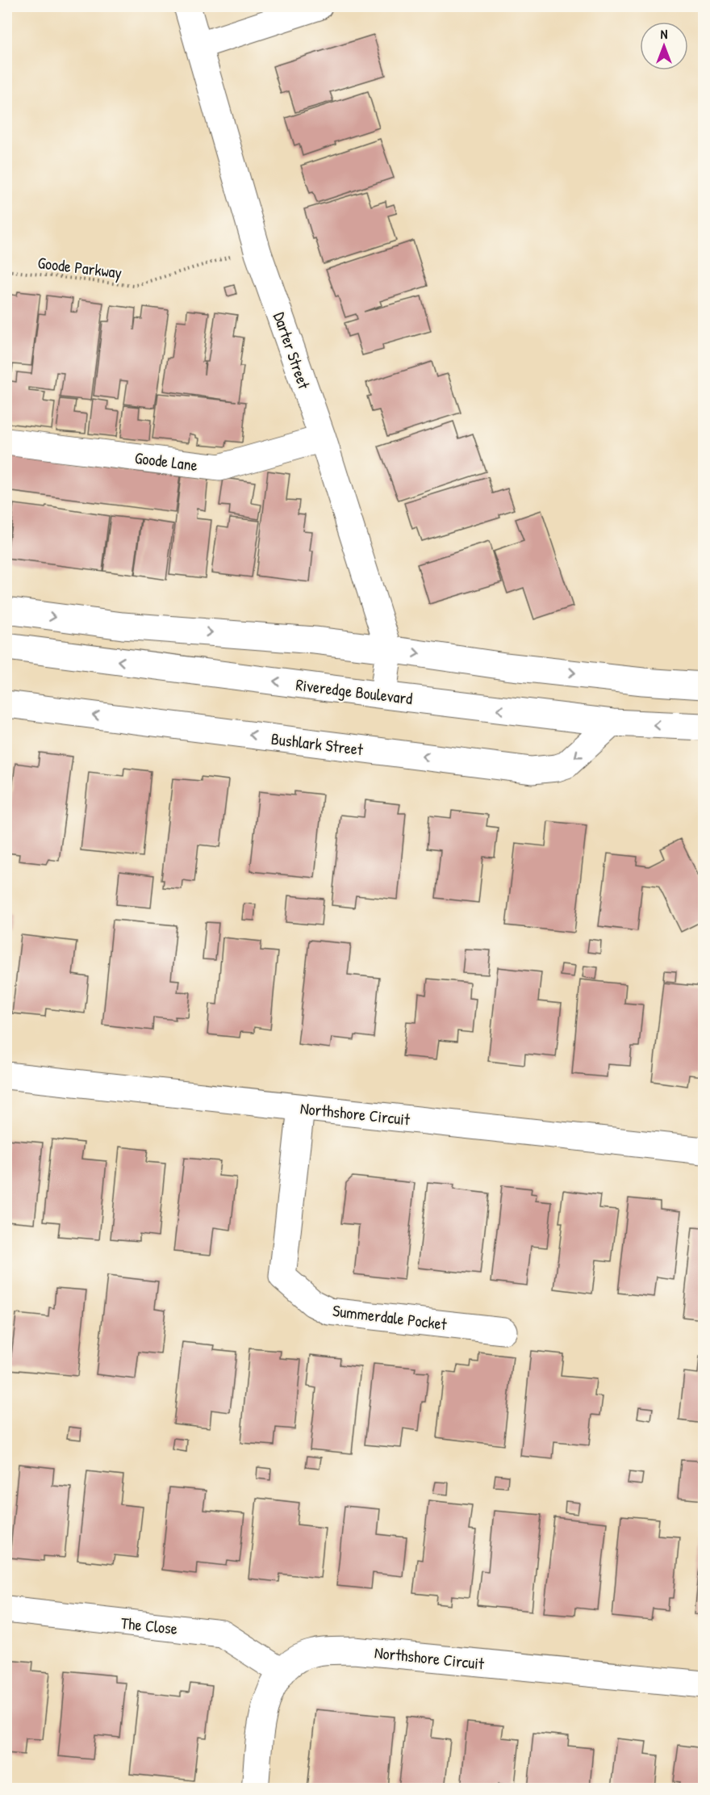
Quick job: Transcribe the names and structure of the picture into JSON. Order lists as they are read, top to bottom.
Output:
{
  "streets": {
    "street": [
      "Darter Street",
      "Goode Lane",
      "Riveredge Boulevard",
      "Bushlark Street",
      "Northshore Circuit",
      "Summerdale Pocket",
      "The Close"
    ],
    "path": ["Goode Parkway"]
  },
  "crossings": [
    ["Darter Street", "Goode Lane"],
    ["Darter Street", "Riveredge Boulevard"],
    ["Riveredge Boulevard", "Bushlark Street"],
    ["Northshore Circuit", "Summerdale Pocket"],
    ["Northshore Circuit", "The Close"]
  ],
  "north": "top"
}
